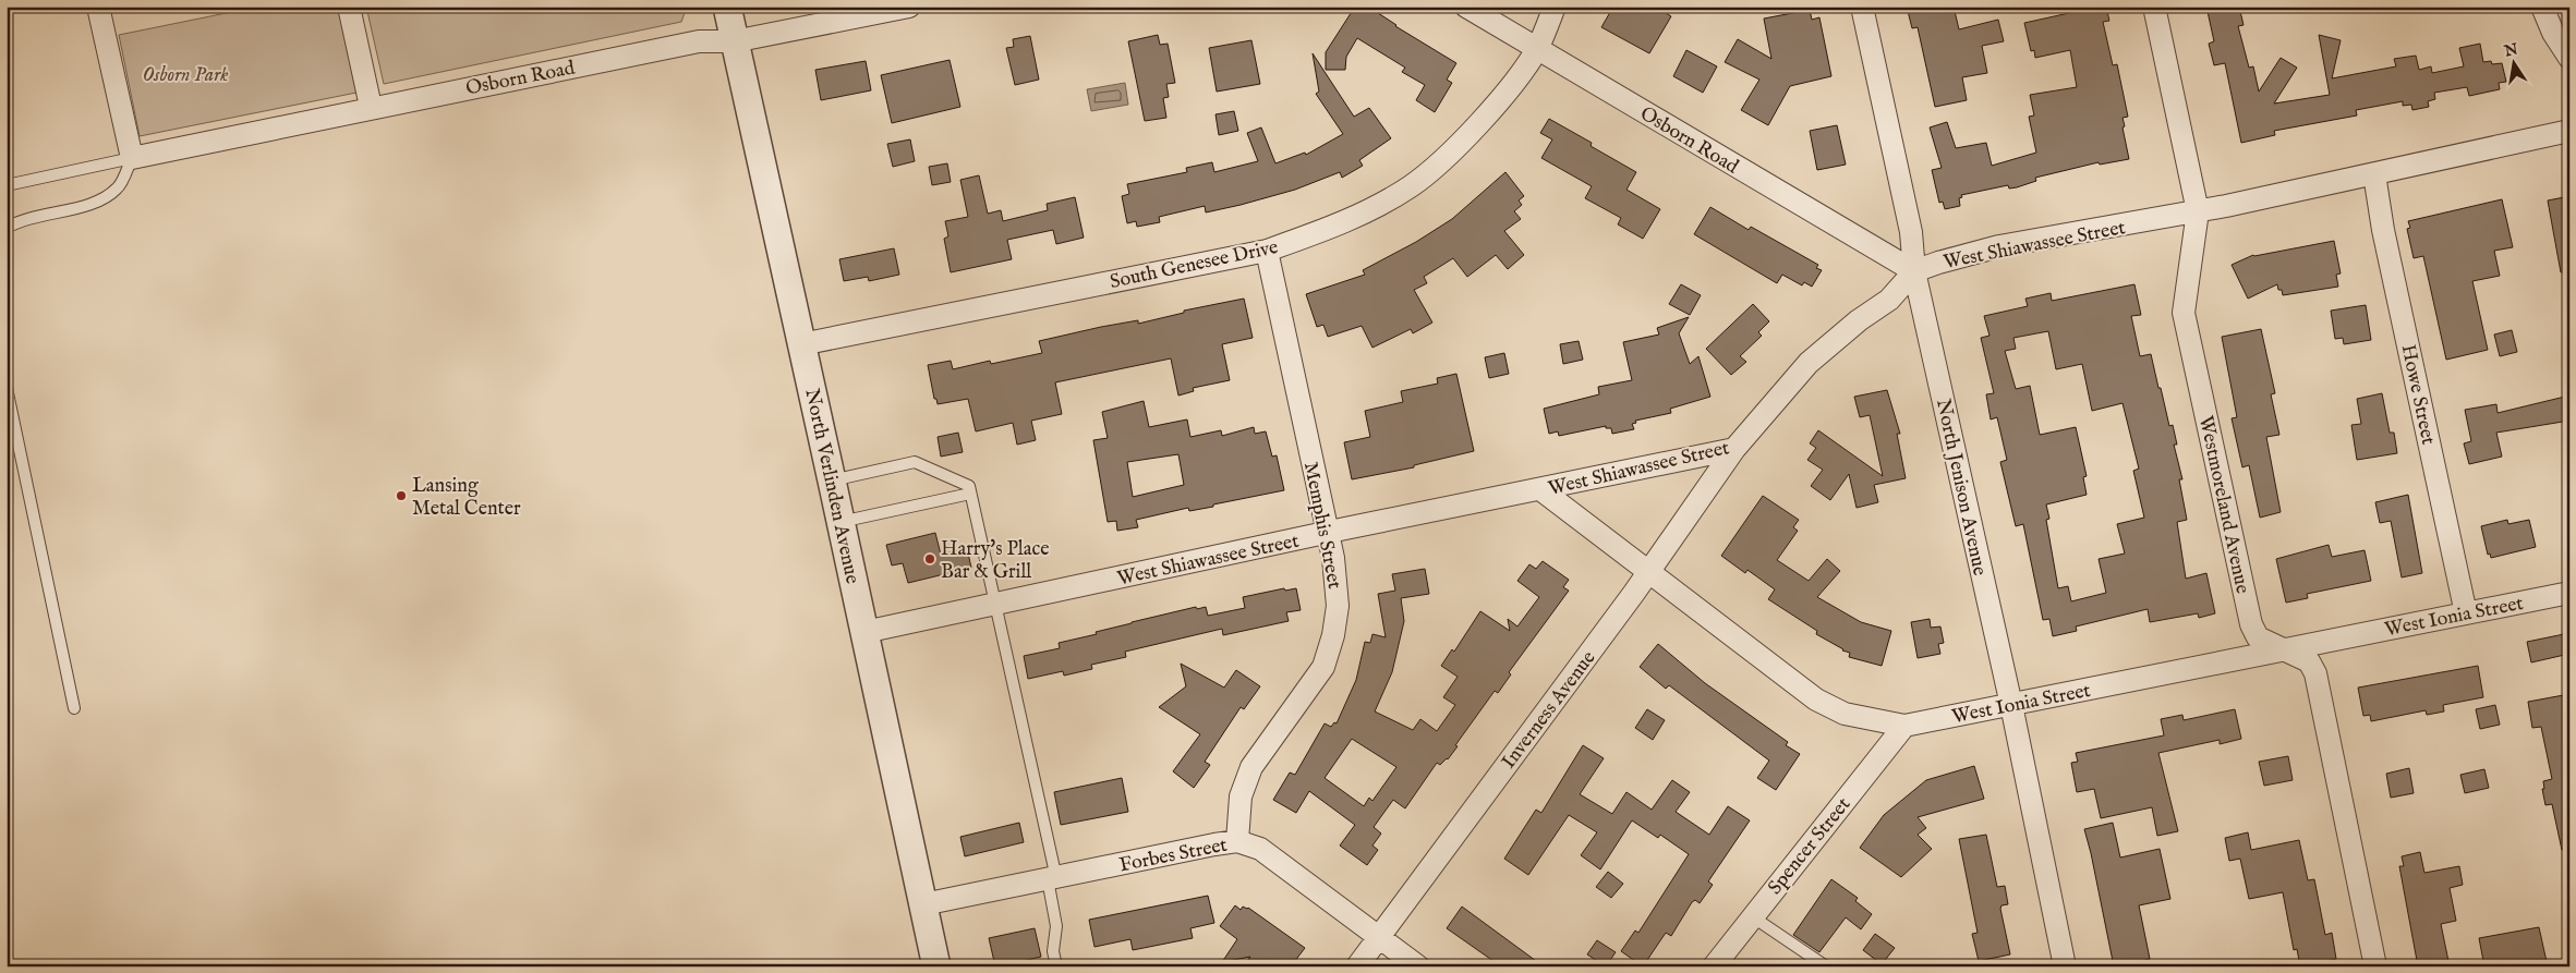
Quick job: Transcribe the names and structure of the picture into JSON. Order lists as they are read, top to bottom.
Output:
{
  "streets": {
    "street": [
      "Osborn Road",
      "West Shiawassee Street",
      "South Genesee Drive",
      "Howe Street",
      "North Verlinden Avenue",
      "North Jenison Avenue",
      "Westmoreland Avenue",
      "Memphis Street",
      "West Ionia Street",
      "Inverness Avenue",
      "Spencer Street",
      "Forbes Street"
    ]
  },
  "crossings": [
    ["Osborn Road", "West Shiawassee Street"],
    ["Osborn Road", "South Genesee Drive"],
    ["Osborn Road", "North Verlinden Avenue"],
    ["Osborn Road", "North Jenison Avenue"],
    ["West Shiawassee Street", "Howe Street"],
    ["West Shiawassee Street", "North Verlinden Avenue"],
    ["West Shiawassee Street", "North Jenison Avenue"],
    ["West Shiawassee Street", "Westmoreland Avenue"],
    ["West Shiawassee Street", "Memphis Street"],
    ["West Shiawassee Street", "West Ionia Street"],
    ["West Shiawassee Street", "Inverness Avenue"],
    ["South Genesee Drive", "North Verlinden Avenue"],
    ["South Genesee Drive", "Memphis Street"],
    ["Howe Street", "West Ionia Street"],
    ["North Verlinden Avenue", "Forbes Street"],
    ["North Jenison Avenue", "West Ionia Street"],
    ["Westmoreland Avenue", "West Ionia Street"],
    ["Memphis Street", "Forbes Street"],
    ["West Ionia Street", "Inverness Avenue"],
    ["West Ionia Street", "Spencer Street"],
    ["Inverness Avenue", "Forbes Street"]
  ],
  "parks": ["Osborn Park"],
  "places": ["Lansing Metal Center", "Harry's Place Bar & Grill"],
  "north": "top"
}
